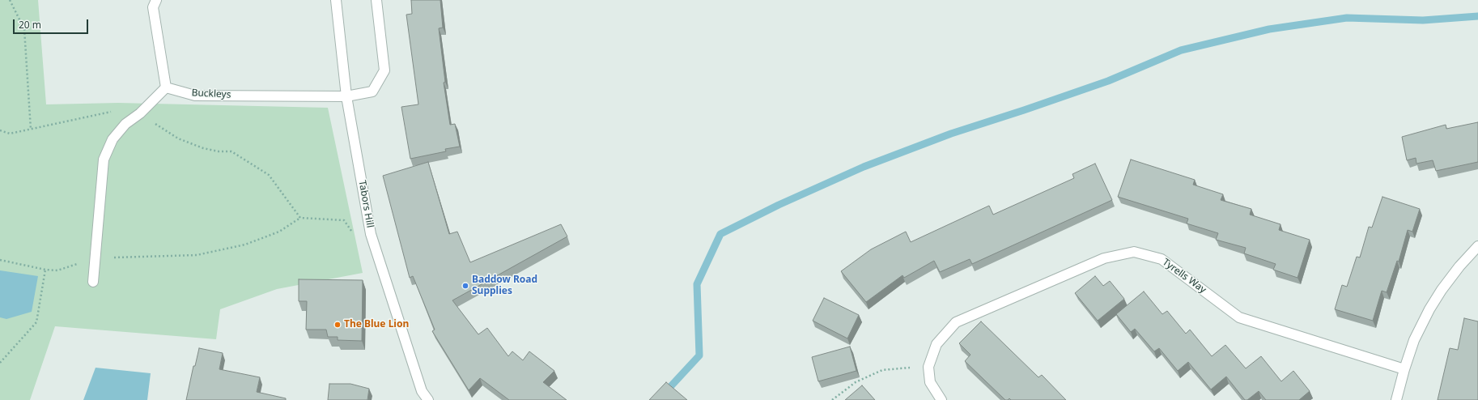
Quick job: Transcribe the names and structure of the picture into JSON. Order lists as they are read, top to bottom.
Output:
{
  "streets": {
    "street": ["Buckleys", "Tabors Hill", "Tyrells Way"]
  },
  "crossings": [
    ["Buckleys", "Tabors Hill"]
  ],
  "places": ["Baddow Road Supplies", "The Blue Lion"],
  "scale_bar": "20 m"
}
